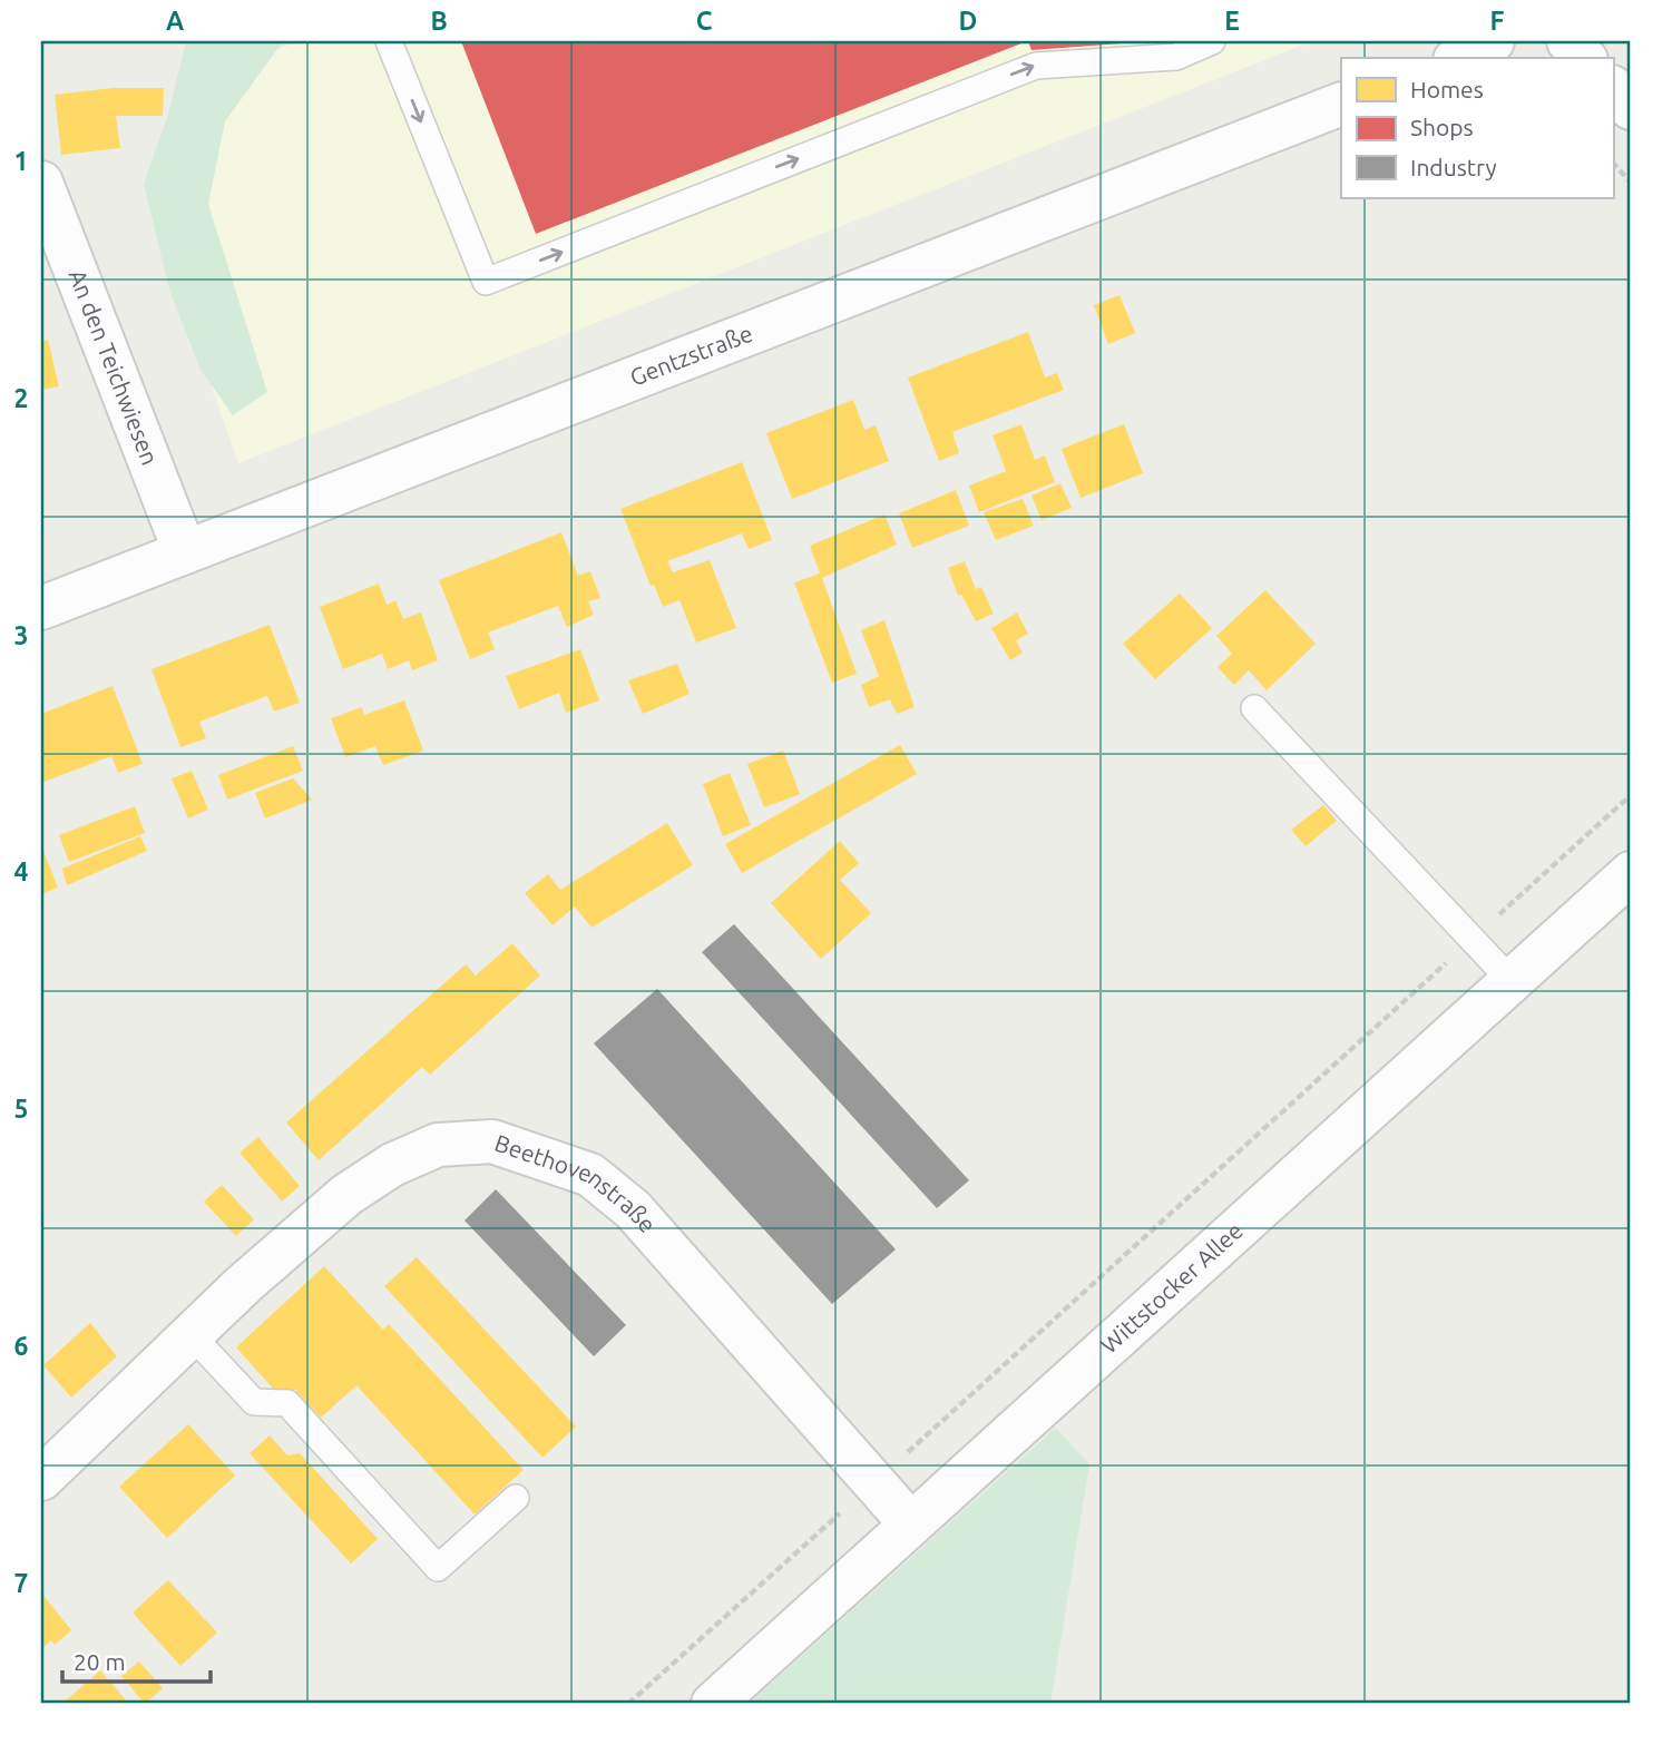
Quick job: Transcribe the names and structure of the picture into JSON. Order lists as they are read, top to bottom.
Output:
{
  "streets": {
    "street": [
      "Gentzstraße",
      "An den Teichwiesen",
      "Beethovenstraße",
      "Wittstocker Allee"
    ]
  },
  "crossings": [
    ["Gentzstraße", "An den Teichwiesen"],
    ["Beethovenstraße", "Wittstocker Allee"]
  ],
  "legend": ["Homes", "Shops", "Industry"],
  "scale_bar": "20 m",
  "grid": {
    "columns": [
      "A",
      "B",
      "C",
      "D",
      "E",
      "F"
    ],
    "rows": [
      "1",
      "2",
      "3",
      "4",
      "5",
      "6",
      "7"
    ]
  }
}
